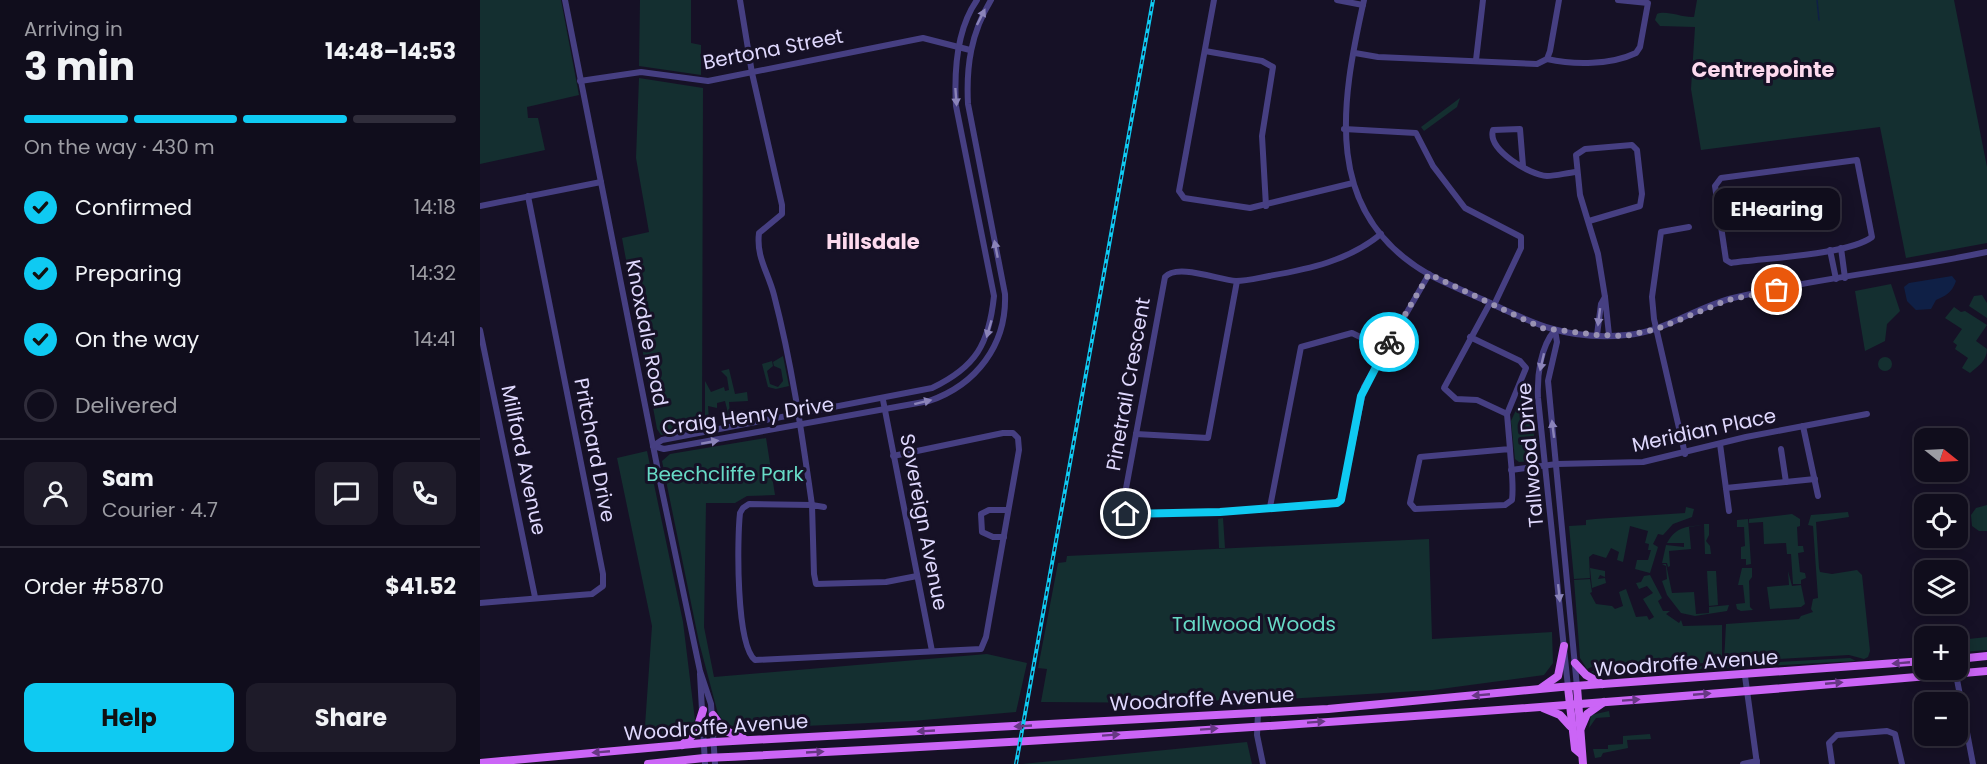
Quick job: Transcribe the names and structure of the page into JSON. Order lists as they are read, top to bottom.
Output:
{
  "streets": {
    "main road": ["Tallwood Drive", "Woodroffe Avenue"],
    "street": [
      "Bertona Street",
      "Knoxdale Road",
      "Pinetrail Crescent",
      "Craig Henry Drive",
      "Meridian Place",
      "Pritchard Drive",
      "Millford Avenue",
      "Sovereign Avenue"
    ]
  },
  "crossings": [
    ["Bertona Street", "Knoxdale Road"],
    ["Bertona Street", "Craig Henry Drive"],
    ["Knoxdale Road", "Craig Henry Drive"],
    ["Knoxdale Road", "Woodroffe Avenue"],
    ["Craig Henry Drive", "Sovereign Avenue"],
    ["Meridian Place", "Tallwood Drive"],
    ["Pritchard Drive", "Millford Avenue"],
    ["Tallwood Drive", "Woodroffe Avenue"]
  ],
  "districts": ["Centrepointe", "Hillsdale"],
  "parks": ["Beechcliffe Park", "Tallwood Woods"],
  "places": ["EHearing"],
  "north": "right",
  "page": {
    "heading": ["3 min", "Arriving in", "14:48–14:53"],
    "panel": [
      "Sam",
      "Courier · 4.7",
      "Order #5870",
      "$41.52"
    ],
    "bar": "On the way · 430 m",
    "list": [
      ["Confirmed", "14:18"],
      ["Preparing", "14:32"],
      ["On the way", "14:41"],
      "Delivered"
    ],
    "bubble": "EHearing",
    "map_buttons": ["+", "−"],
    "buttons": ["Help", "Share"]
  }
}
